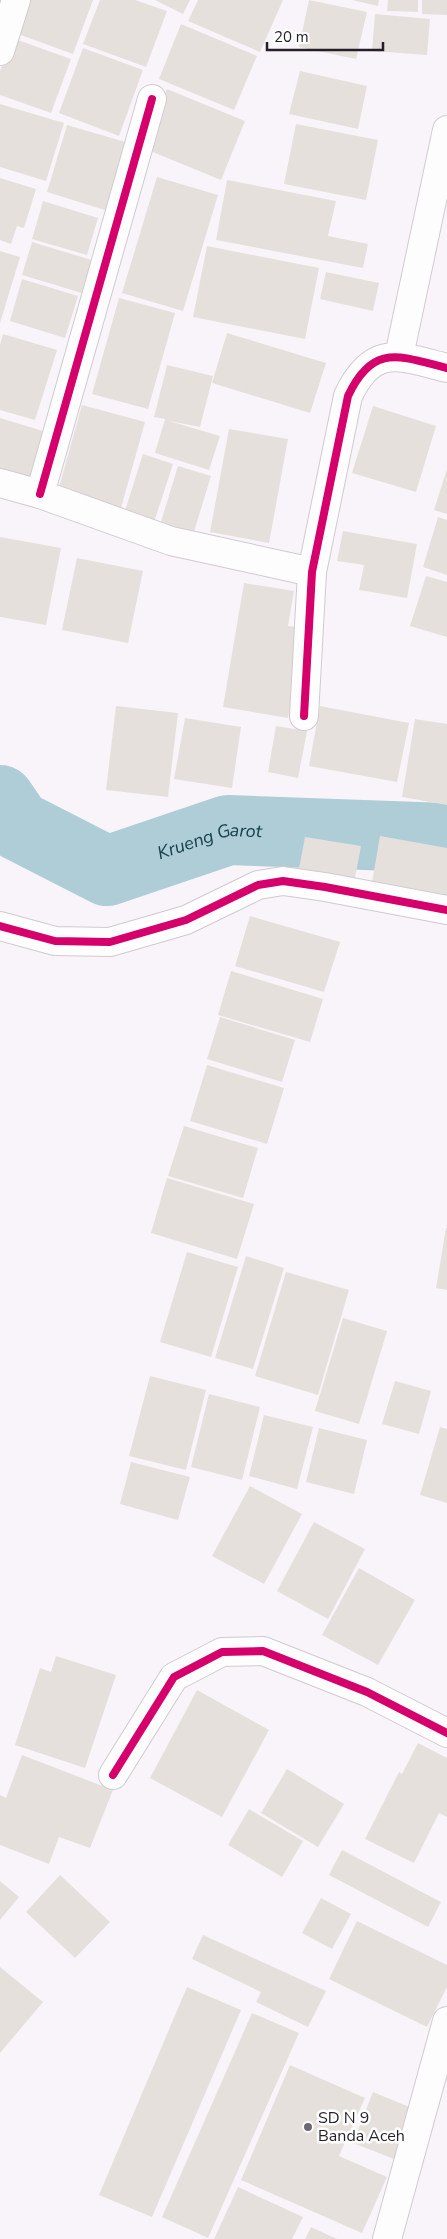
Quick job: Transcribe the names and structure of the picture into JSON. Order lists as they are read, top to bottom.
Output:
{
  "water": ["Krueng Garot"],
  "places": ["SD N 9 Banda Aceh"],
  "scale_bar": "20 m"
}
